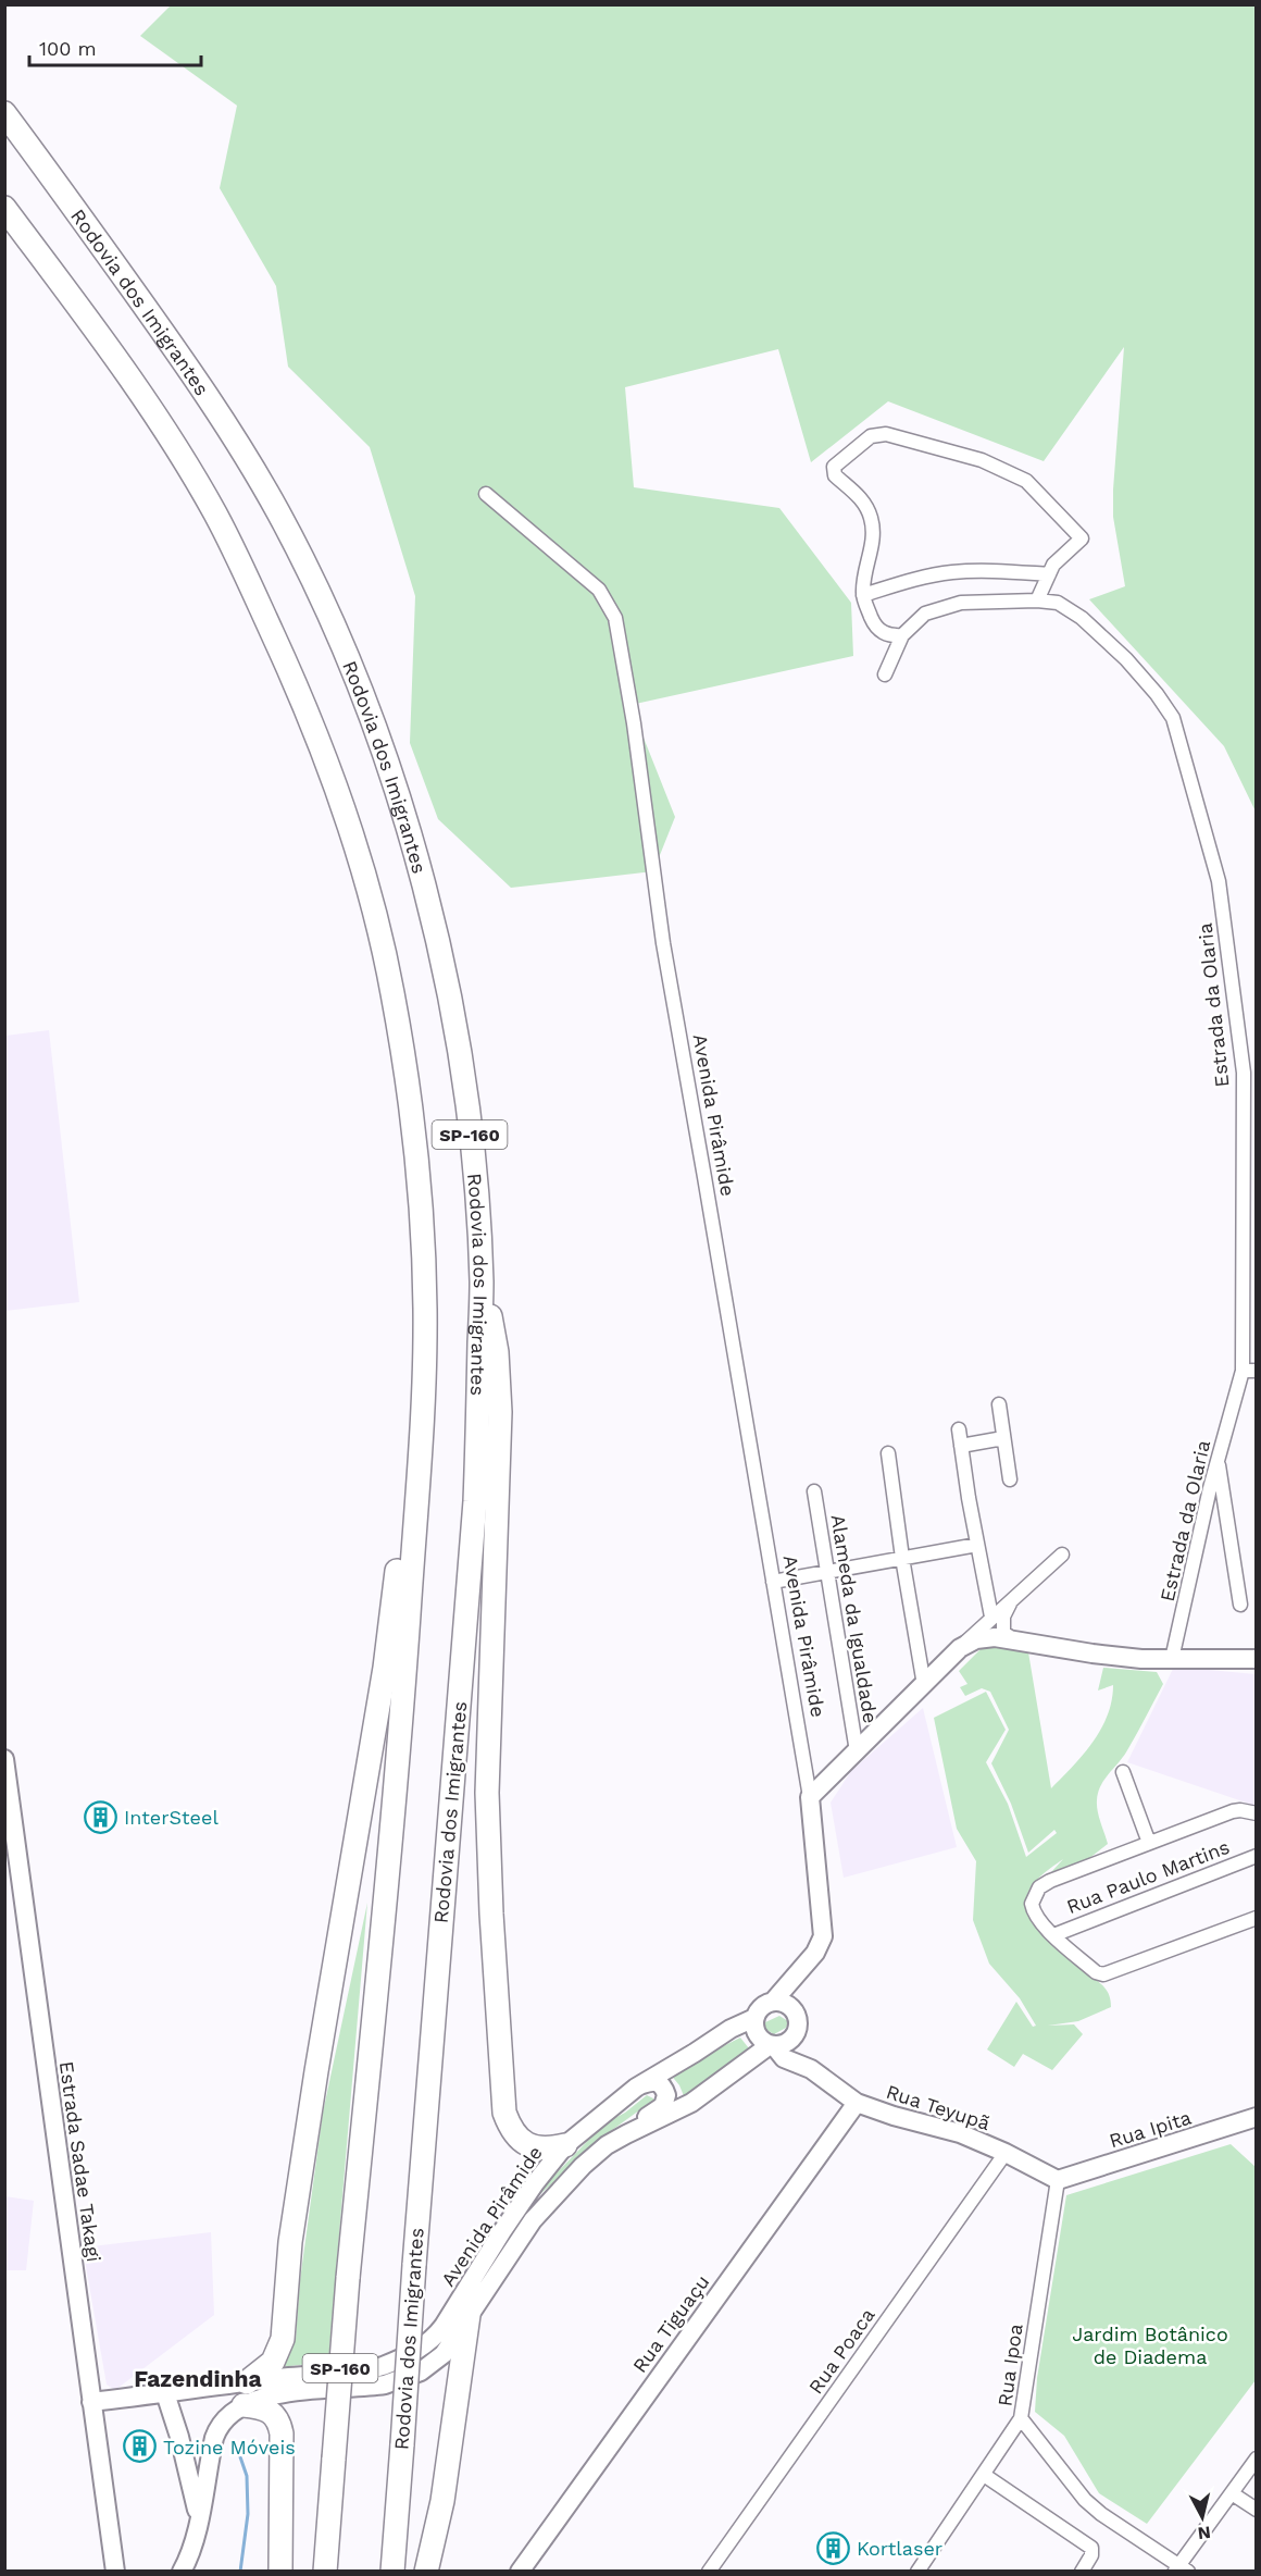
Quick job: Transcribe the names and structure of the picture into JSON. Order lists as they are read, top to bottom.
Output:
{
  "streets": {
    "highway": ["Rodovia dos Imigrantes", "SP-160"],
    "main road": [
      "Avenida Pirâmide",
      "Rua Teyupã",
      "Rua Ipita",
      "Estrada Sadae Takagi",
      "Rua Tiguaçu"
    ],
    "street": [
      "Estrada da Olaria",
      "Alameda da Igualdade",
      "Rua Paulo Martins",
      "Rua Poaca",
      "Rua Ipoa"
    ]
  },
  "crossings": [
    ["Avenida Pirâmide", "Rua Teyupã"],
    ["Avenida Pirâmide", "Estrada Sadae Takagi"],
    ["Rua Teyupã", "Rua Ipita"],
    ["Rua Teyupã", "Rua Tiguaçu"],
    ["Rua Teyupã", "Rua Poaca"],
    ["Rua Teyupã", "Rua Ipoa"],
    ["Rua Ipita", "Rua Ipoa"]
  ],
  "districts": ["Fazendinha"],
  "parks": ["Jardim Botânico de Diadema"],
  "places": {
    "building": ["InterSteel", "Tozine Móveis", "Kortlaser"]
  },
  "scale_bar": "100 m",
  "north": "bottom"
}
